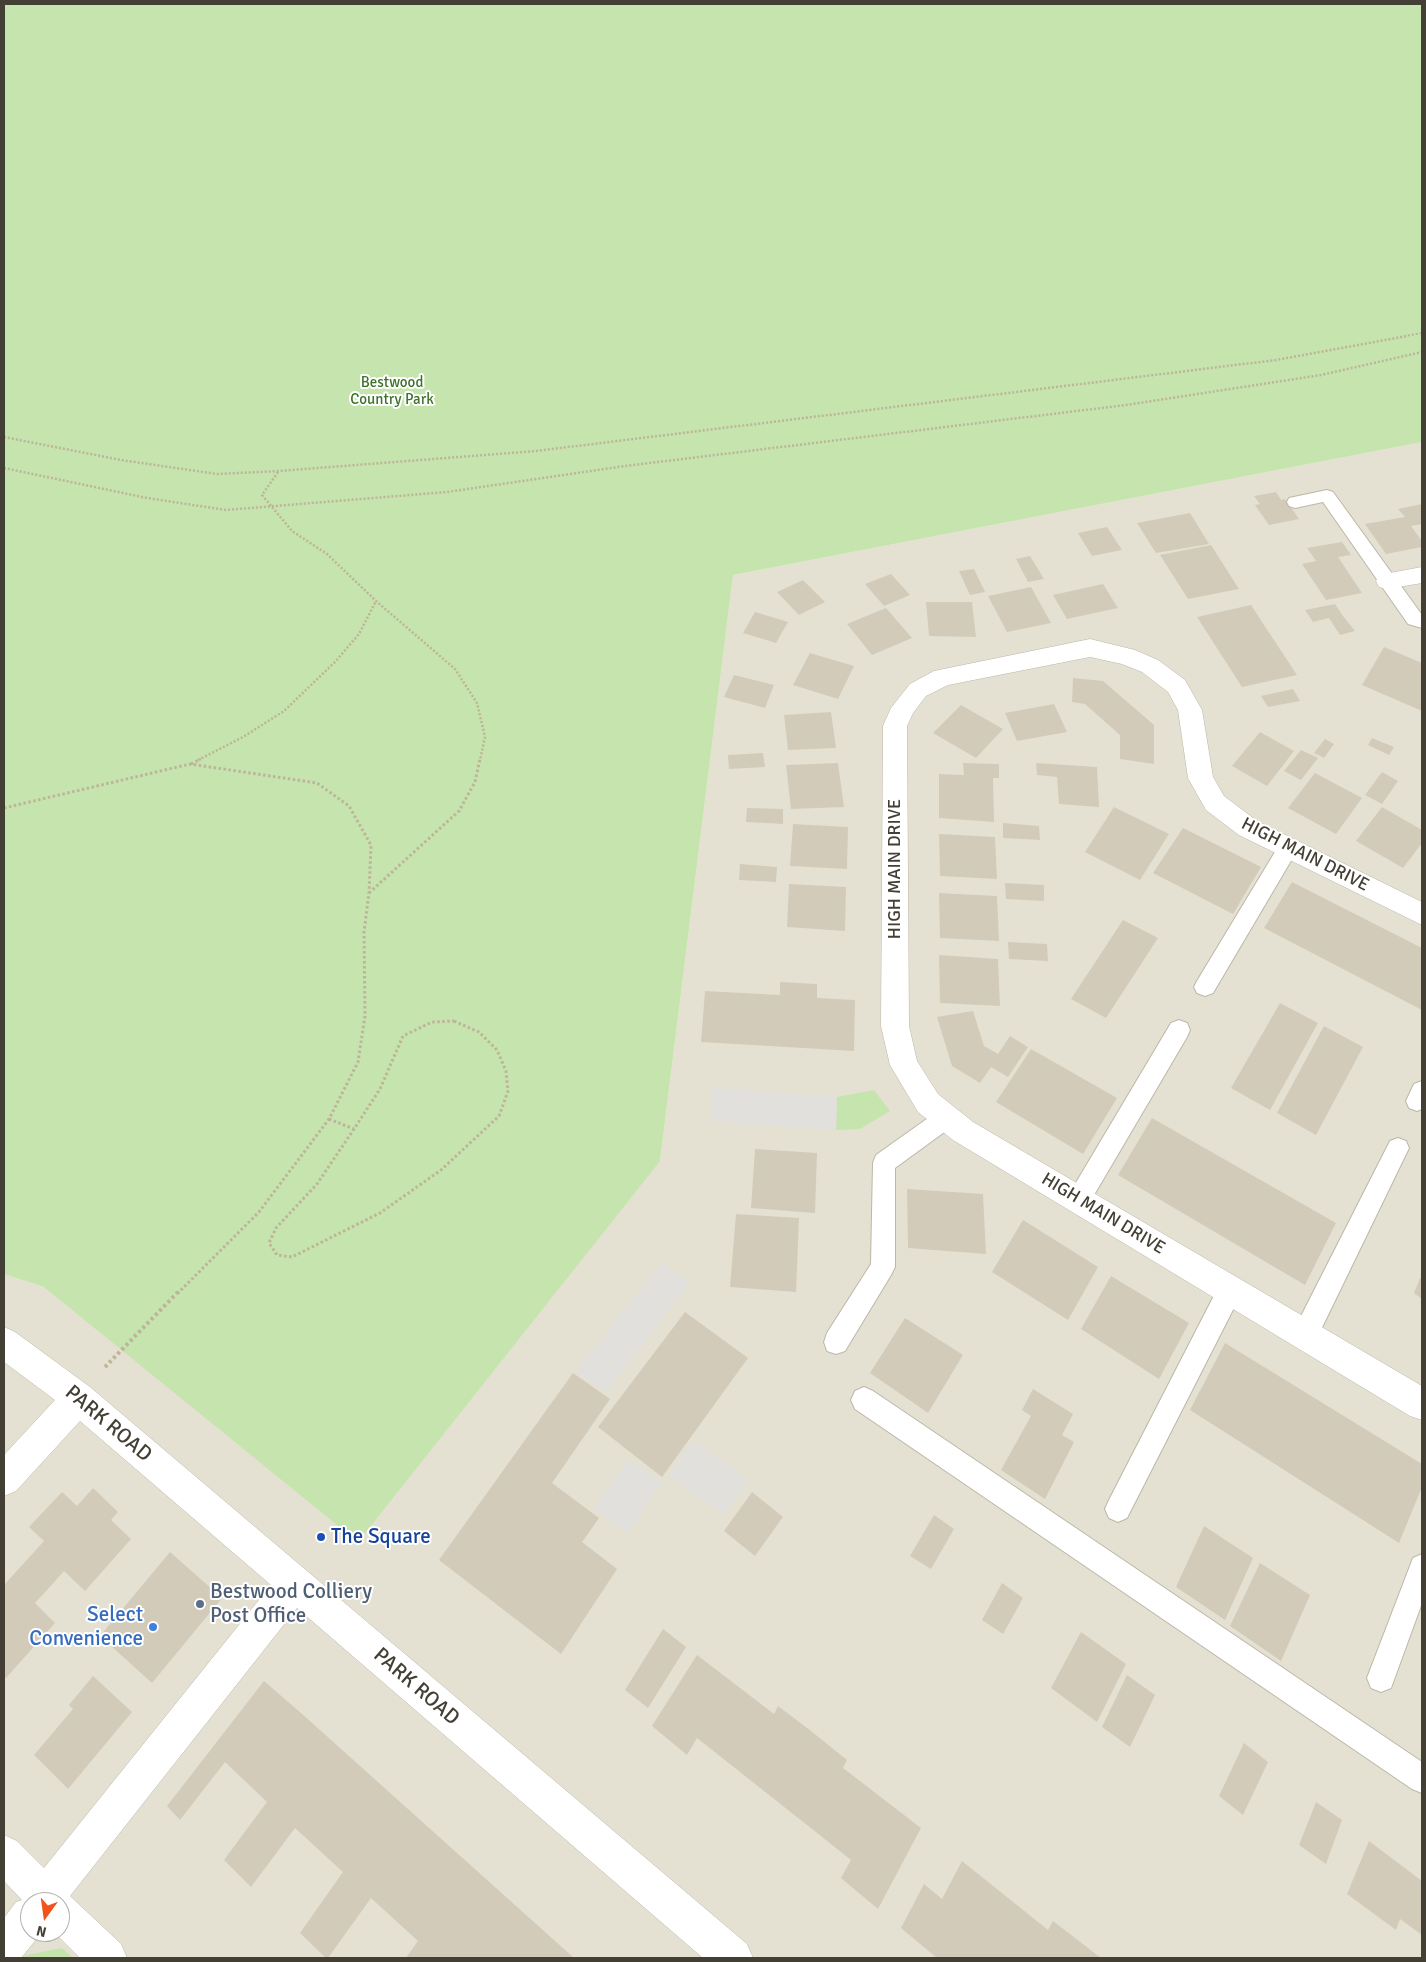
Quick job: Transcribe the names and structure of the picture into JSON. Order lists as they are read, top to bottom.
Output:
{
  "streets": {
    "street": ["HIGH MAIN DRIVE", "PARK ROAD"]
  },
  "parks": ["Bestwood Country Park"],
  "places": ["The Square", "Bestwood Colliery Post Office", "Select Convenience"],
  "north": "bottom"
}
